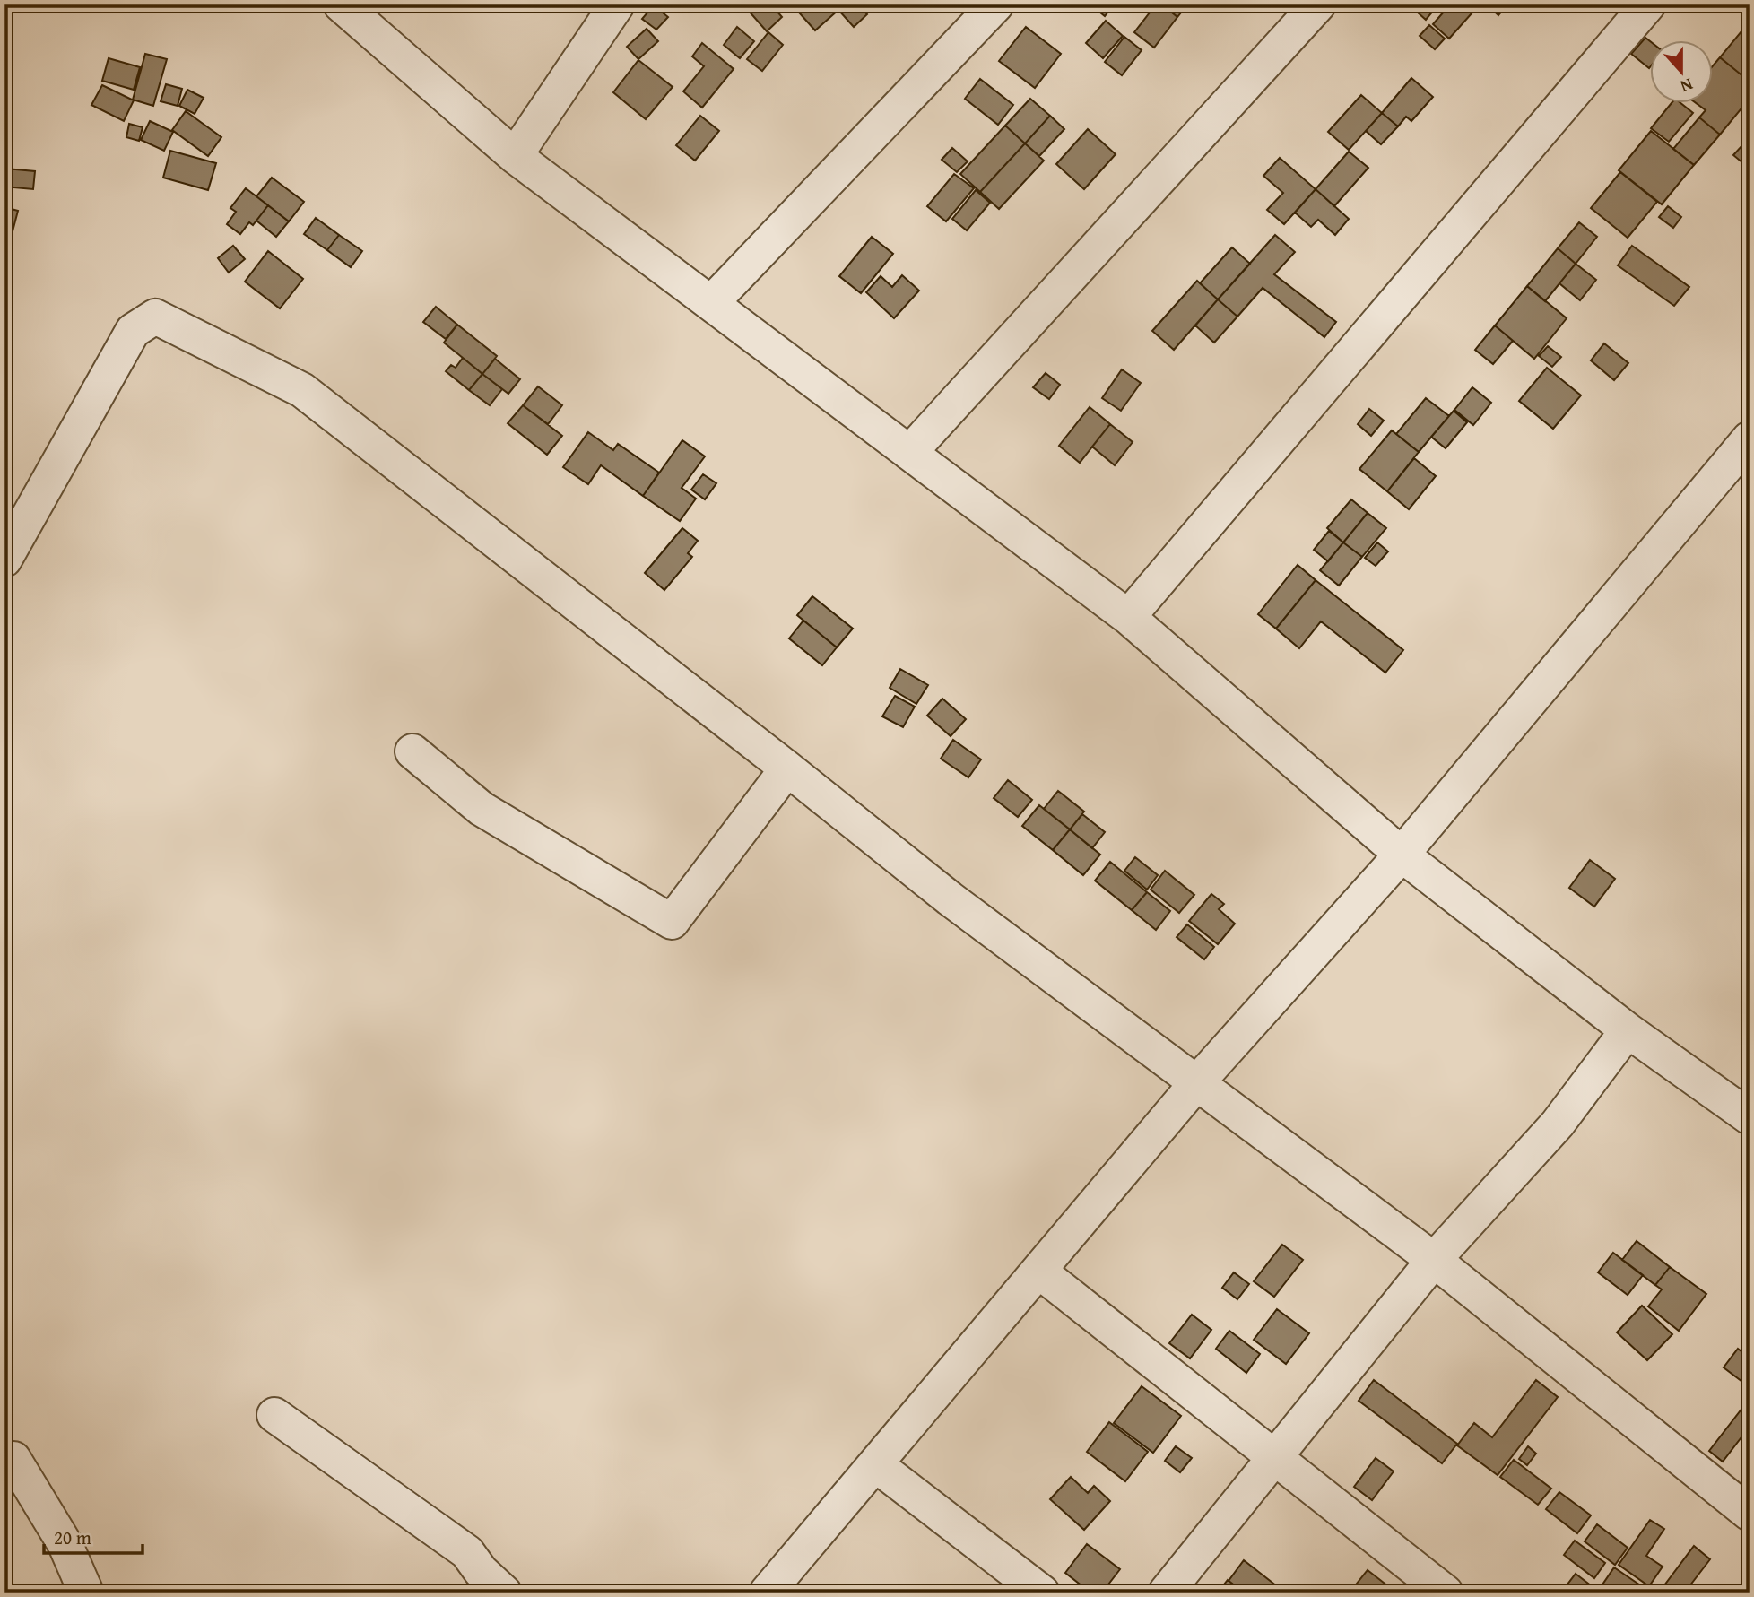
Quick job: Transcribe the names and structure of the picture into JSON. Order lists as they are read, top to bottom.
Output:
{
  "scale_bar": "20 m",
  "north": "bottom"
}
